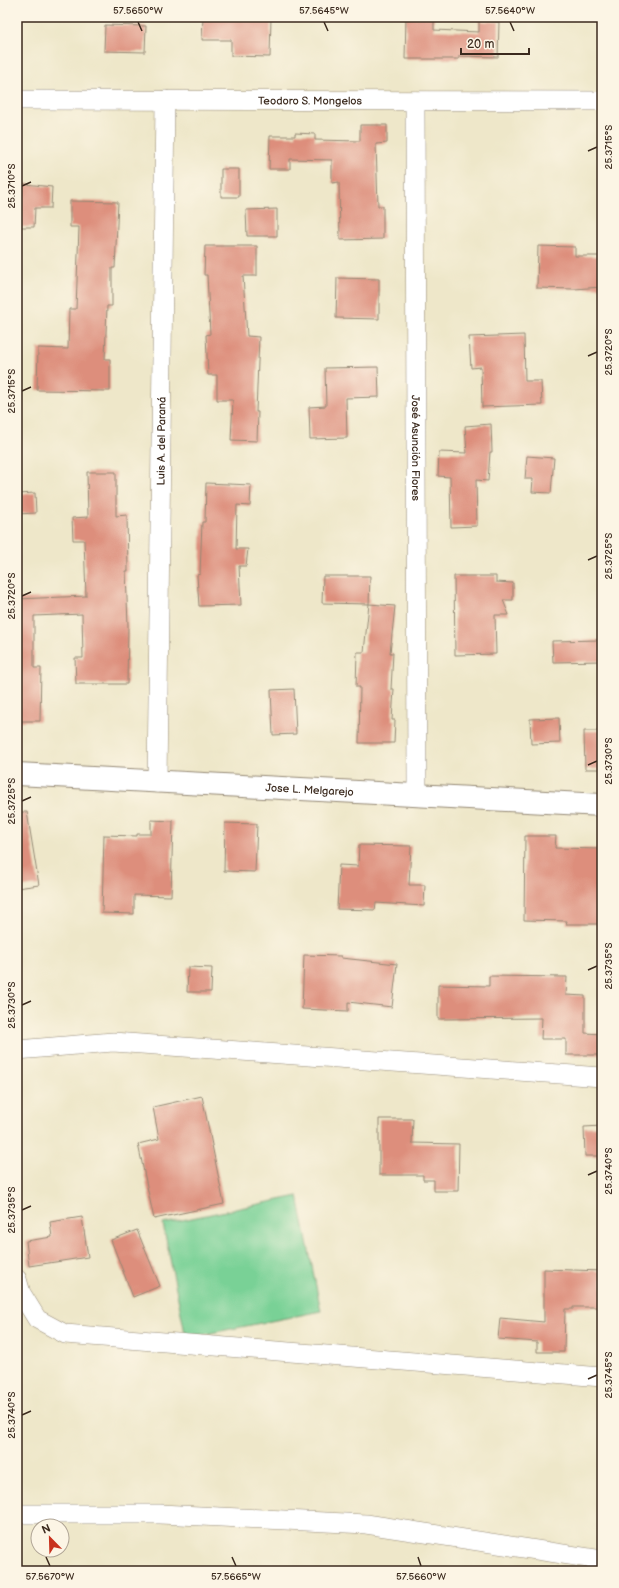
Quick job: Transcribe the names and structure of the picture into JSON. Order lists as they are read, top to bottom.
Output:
{
  "streets": {
    "street": [
      "Teodoro S. Mongelos",
      "Luis A. del Paraná",
      "José Asunción Flores",
      "Jose L. Melgarejo"
    ]
  },
  "crossings": [
    ["Teodoro S. Mongelos", "Luis A. del Paraná"],
    ["Teodoro S. Mongelos", "José Asunción Flores"],
    ["Luis A. del Paraná", "Jose L. Melgarejo"],
    ["José Asunción Flores", "Jose L. Melgarejo"]
  ],
  "scale_bar": "20 m",
  "north": "top left",
  "coordinates": [
    "57.5650°W",
    "57.5645°W",
    "57.5640°W",
    "25.3715°S",
    "25.3710°S",
    "25.3720°S",
    "25.3725°S",
    "25.3730°S",
    "25.3735°S",
    "25.3740°S",
    "25.3745°S",
    "57.5670°W",
    "57.5665°W",
    "57.5660°W"
  ]
}
